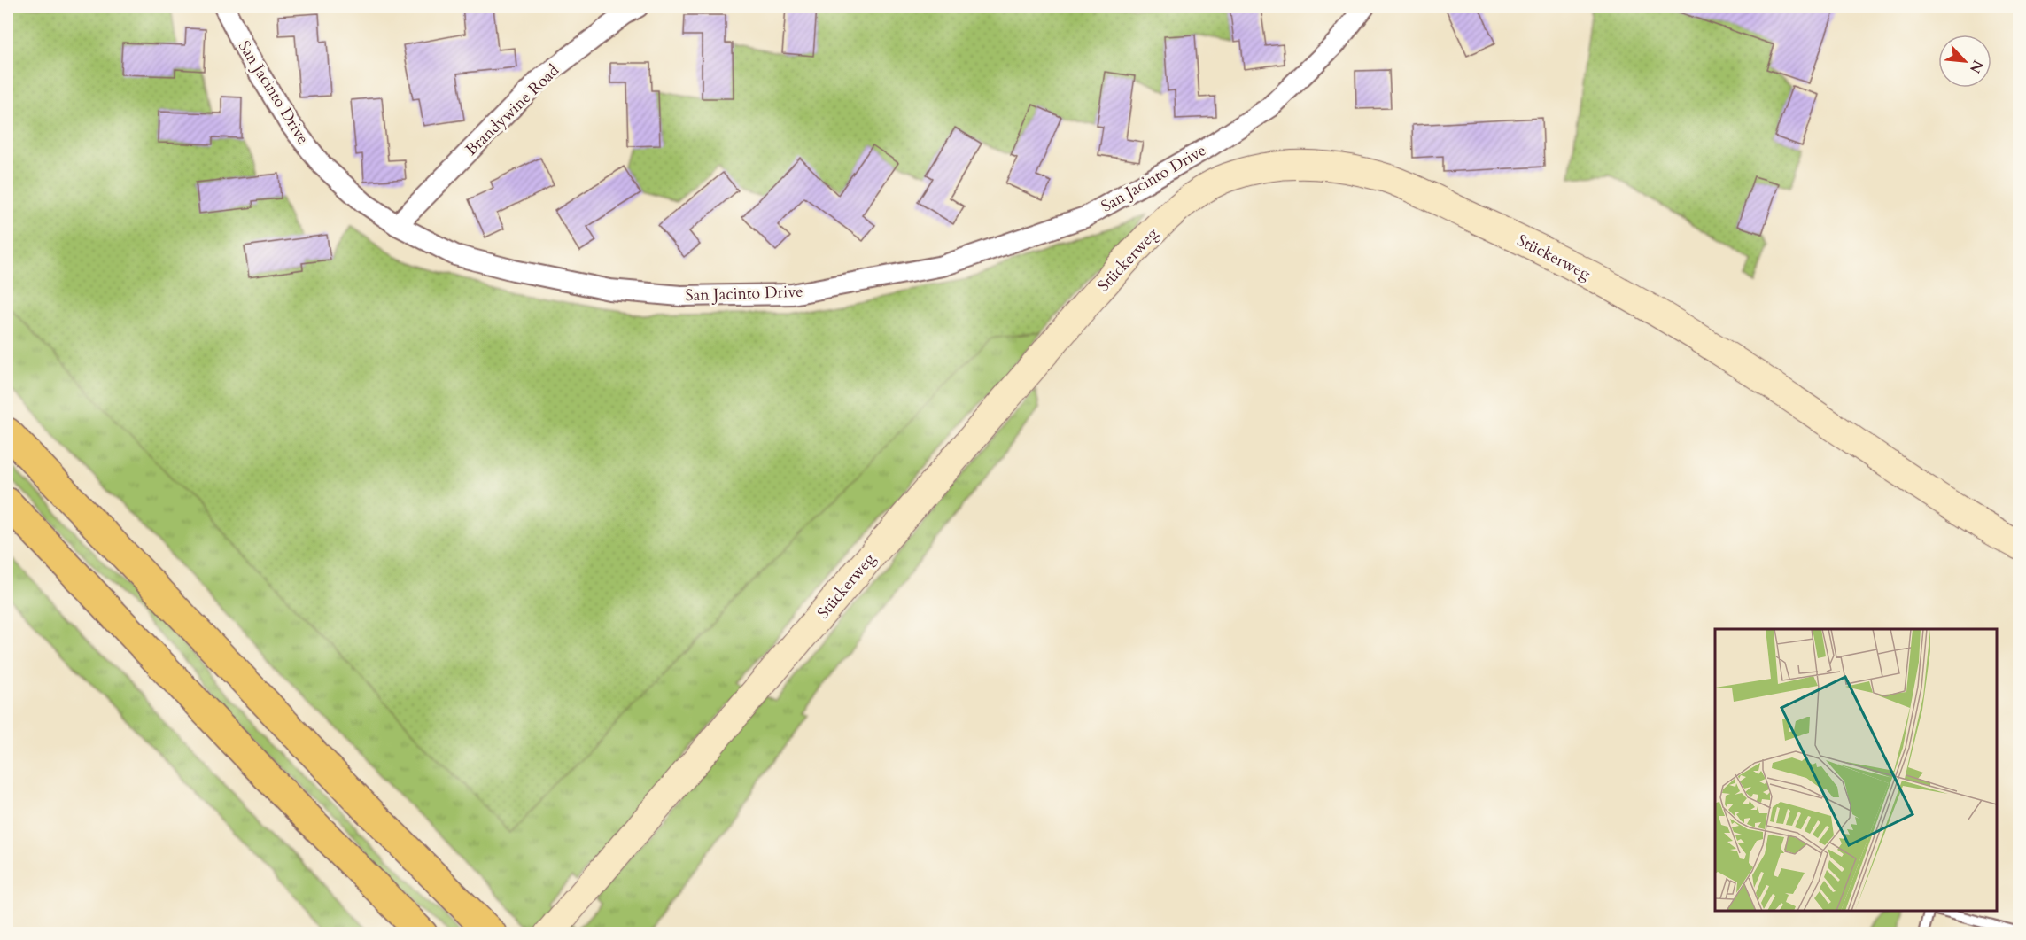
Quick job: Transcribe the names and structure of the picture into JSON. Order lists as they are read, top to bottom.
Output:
{
  "streets": {
    "street": ["San Jacinto Drive", "Brandywine Road", "Stückerweg"]
  },
  "crossings": [
    ["San Jacinto Drive", "Brandywine Road"]
  ],
  "north": "bottom right"
}
